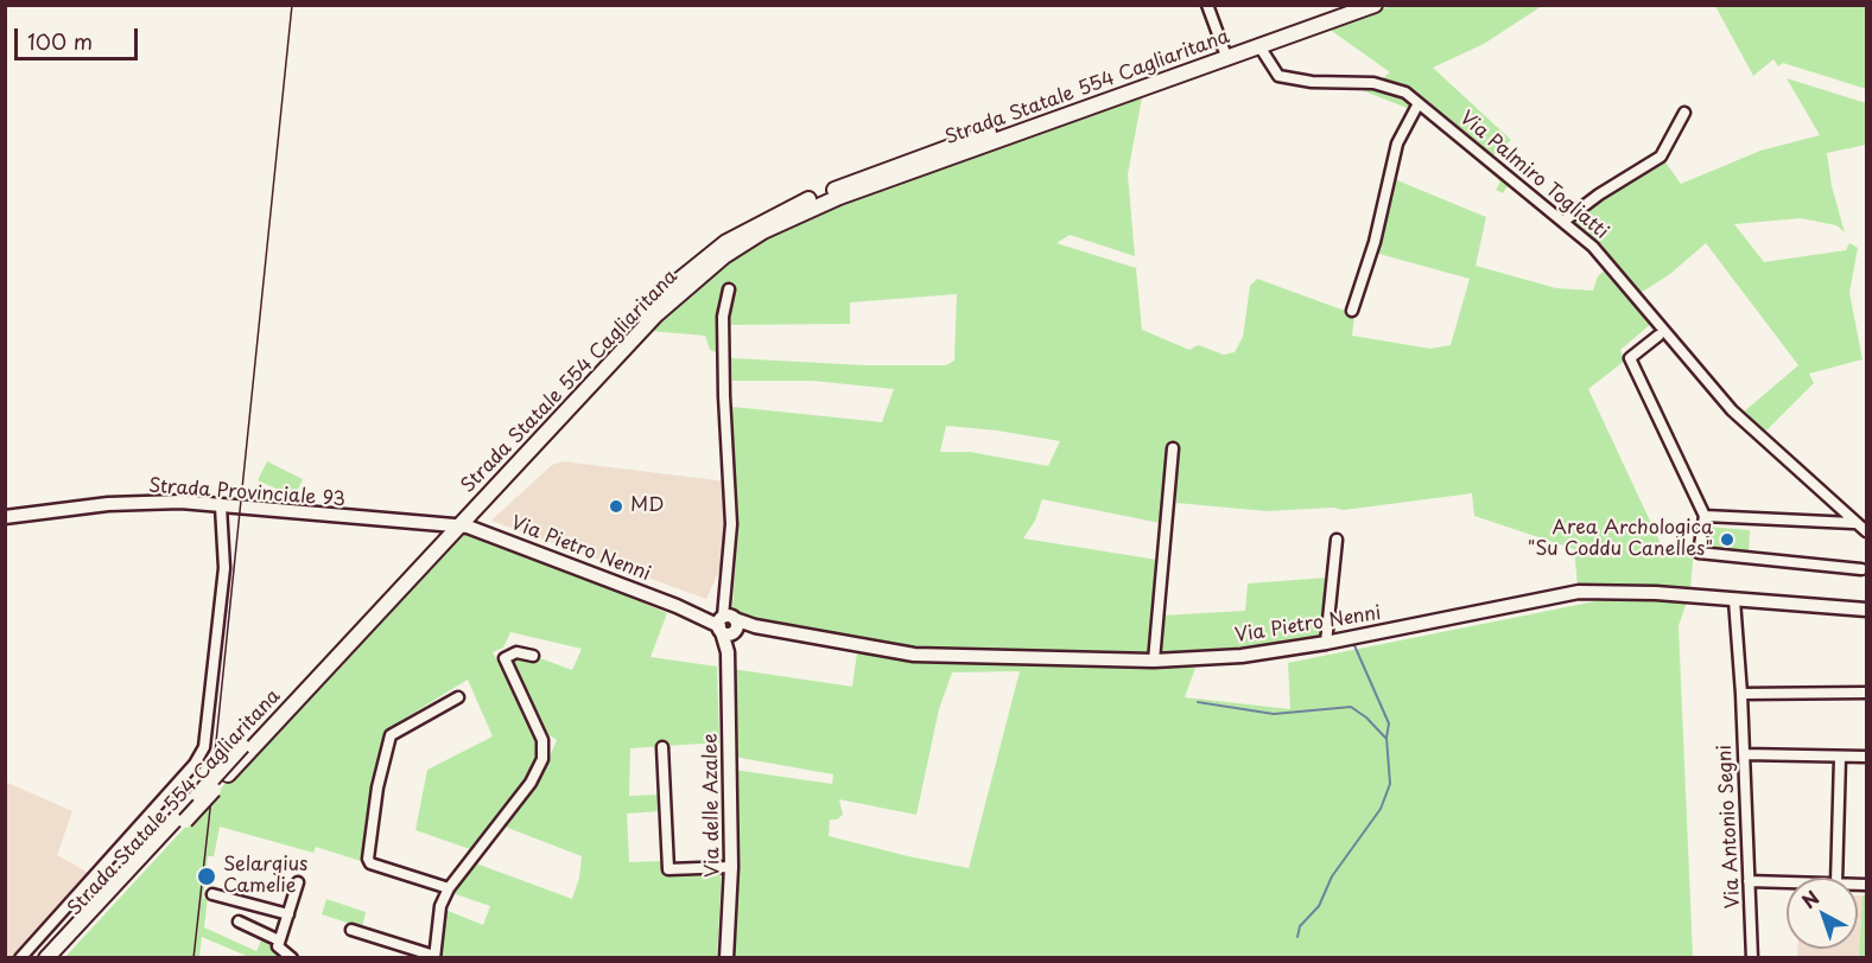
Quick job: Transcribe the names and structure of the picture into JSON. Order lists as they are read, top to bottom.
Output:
{
  "streets": {
    "main road": ["Strada Statale 554 Cagliaritana"],
    "street": [
      "Via Palmiro Togliatti",
      "Strada Provinciale 93",
      "Via Pietro Nenni",
      "Via delle Azalee",
      "Via Antonio Segni"
    ]
  },
  "crossings": [
    ["Strada Statale 554 Cagliaritana", "Via Palmiro Togliatti"],
    ["Strada Statale 554 Cagliaritana", "Strada Provinciale 93"],
    ["Strada Statale 554 Cagliaritana", "Via Pietro Nenni"],
    ["Strada Provinciale 93", "Via Pietro Nenni"],
    ["Via Pietro Nenni", "Via delle Azalee"],
    ["Via Pietro Nenni", "Via Antonio Segni"]
  ],
  "places": ["MD", "Area Archologica \"Su Coddu Canelles\"", "Selargius Camelie"],
  "scale_bar": "100 m",
  "north": "top left"
}
